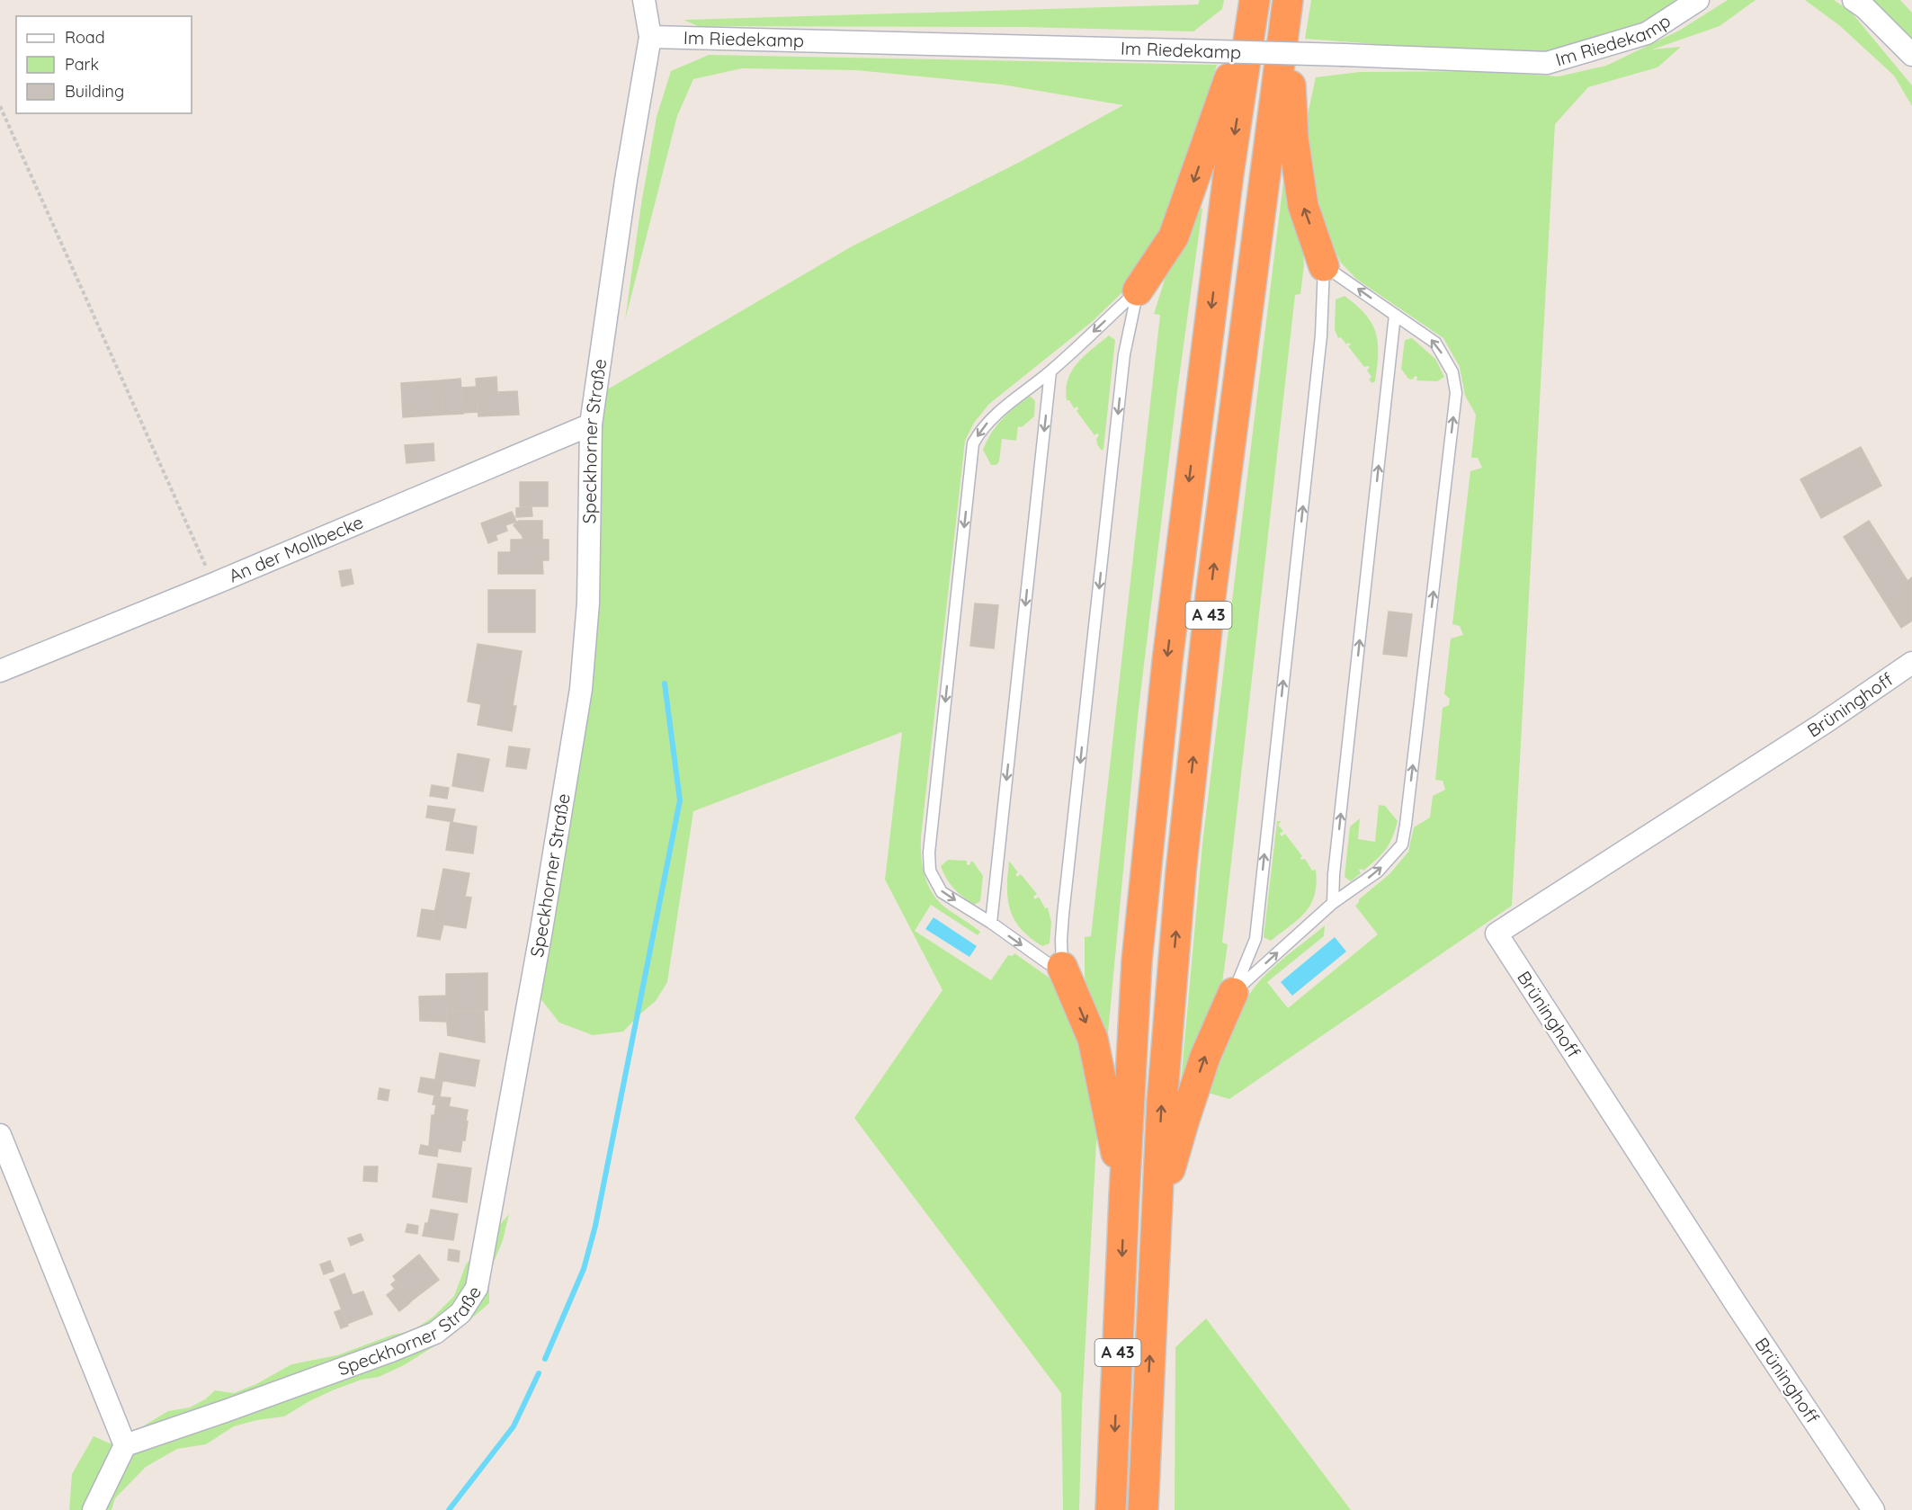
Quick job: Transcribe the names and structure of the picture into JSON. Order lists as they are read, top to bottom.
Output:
{
  "streets": {
    "highway": ["A 43"],
    "street": [
      "Im Riedekamp",
      "Speckhorner Straße",
      "An der Mollbecke",
      "Brüninghoff"
    ]
  },
  "crossings": [
    ["Im Riedekamp", "Speckhorner Straße"],
    ["Speckhorner Straße", "An der Mollbecke"]
  ],
  "legend": ["Road", "Park", "Building"]
}
